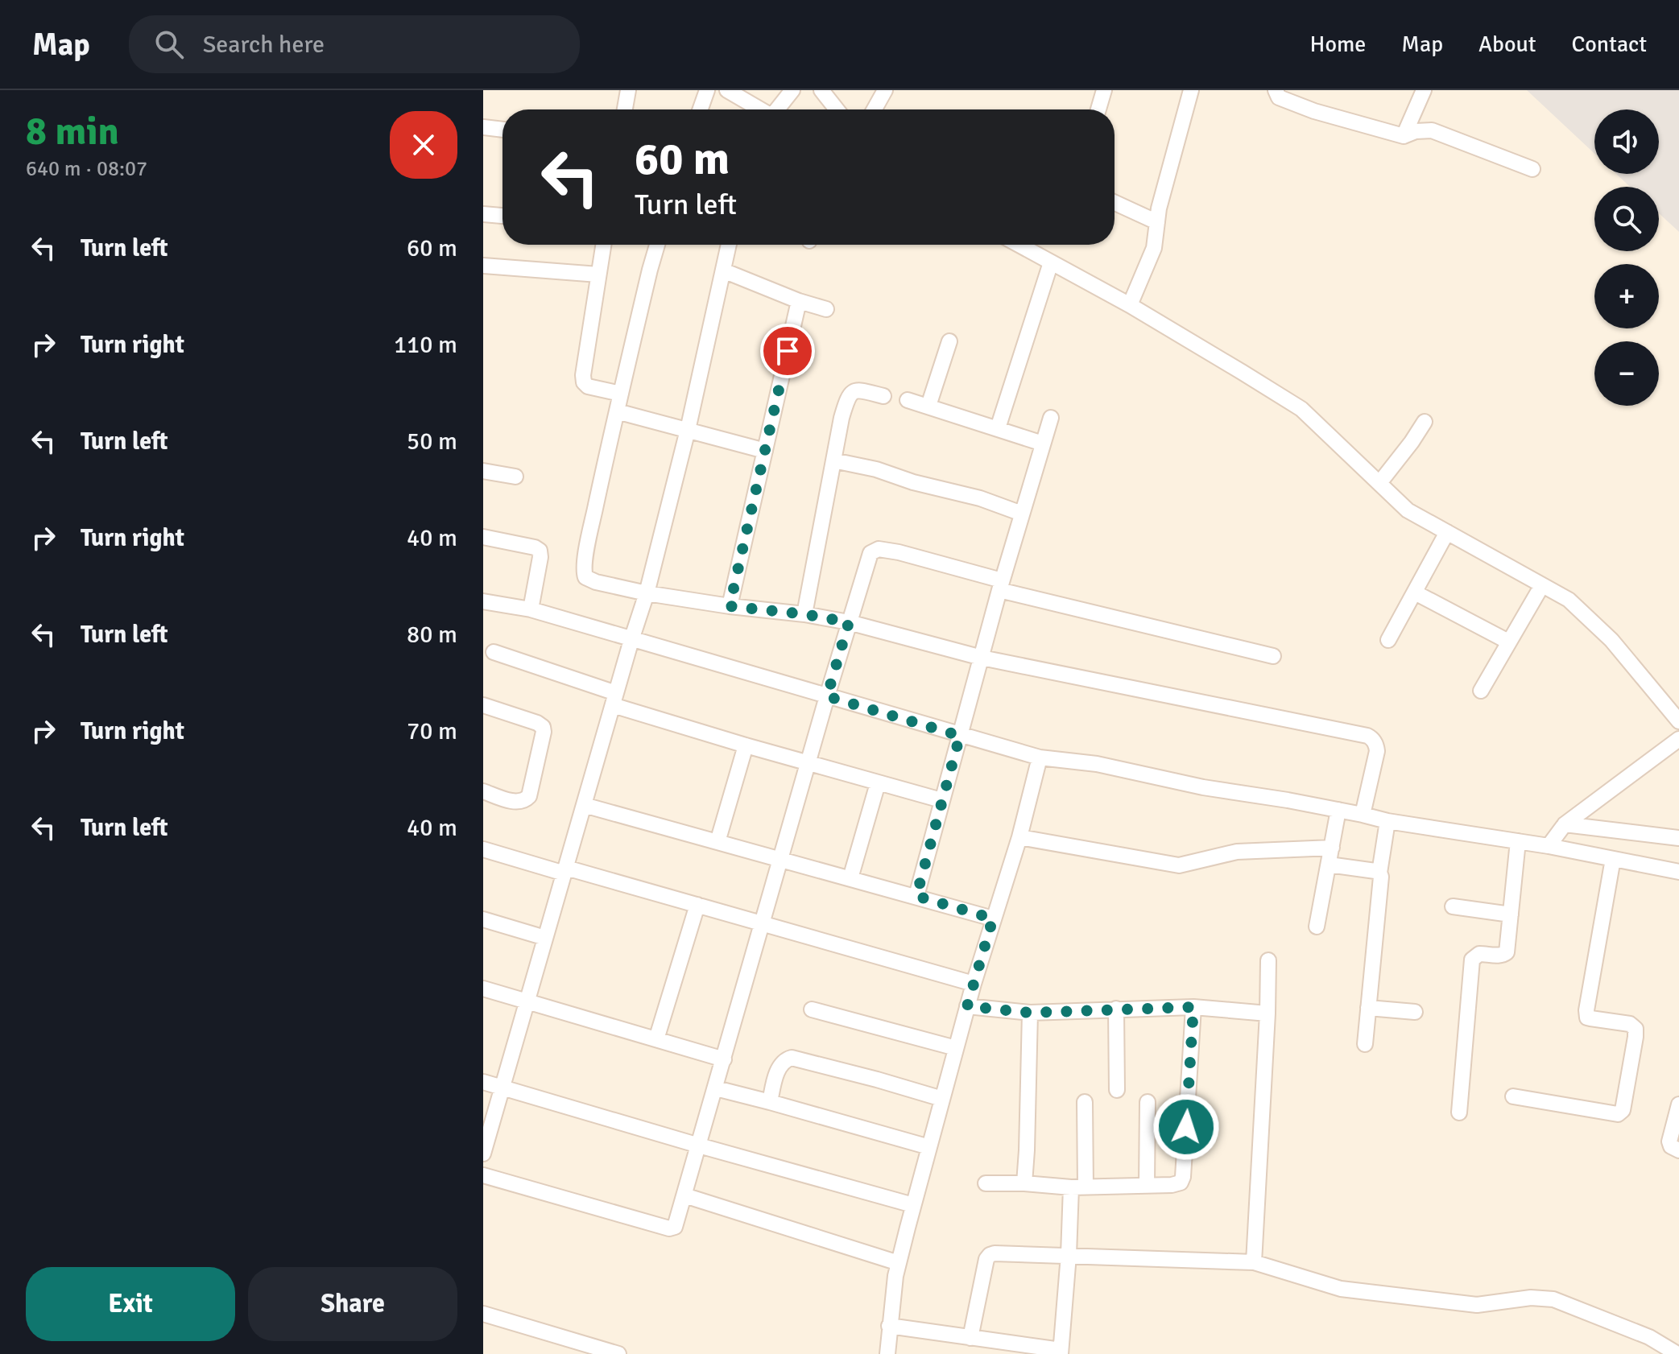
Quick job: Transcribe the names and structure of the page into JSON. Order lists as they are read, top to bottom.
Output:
{
  "page": {
    "header": "Map",
    "search": "Search here",
    "nav": [
      "Home",
      "Map",
      "About",
      "Contact"
    ],
    "heading": ["8 min", "640 m · 08:07"],
    "map_buttons": ["+", "−"],
    "turn": ["60 m", "Turn left"],
    "list": [
      {
        "name": "Turn left",
        "value": "60 m"
      },
      {
        "name": "Turn right",
        "value": "110 m"
      },
      {
        "name": "Turn left",
        "value": "50 m"
      },
      {
        "name": "Turn right",
        "value": "40 m"
      },
      {
        "name": "Turn left",
        "value": "80 m"
      },
      {
        "name": "Turn right",
        "value": "70 m"
      },
      {
        "name": "Turn left",
        "value": "40 m"
      }
    ],
    "buttons": ["Exit", "Share"]
  }
}
